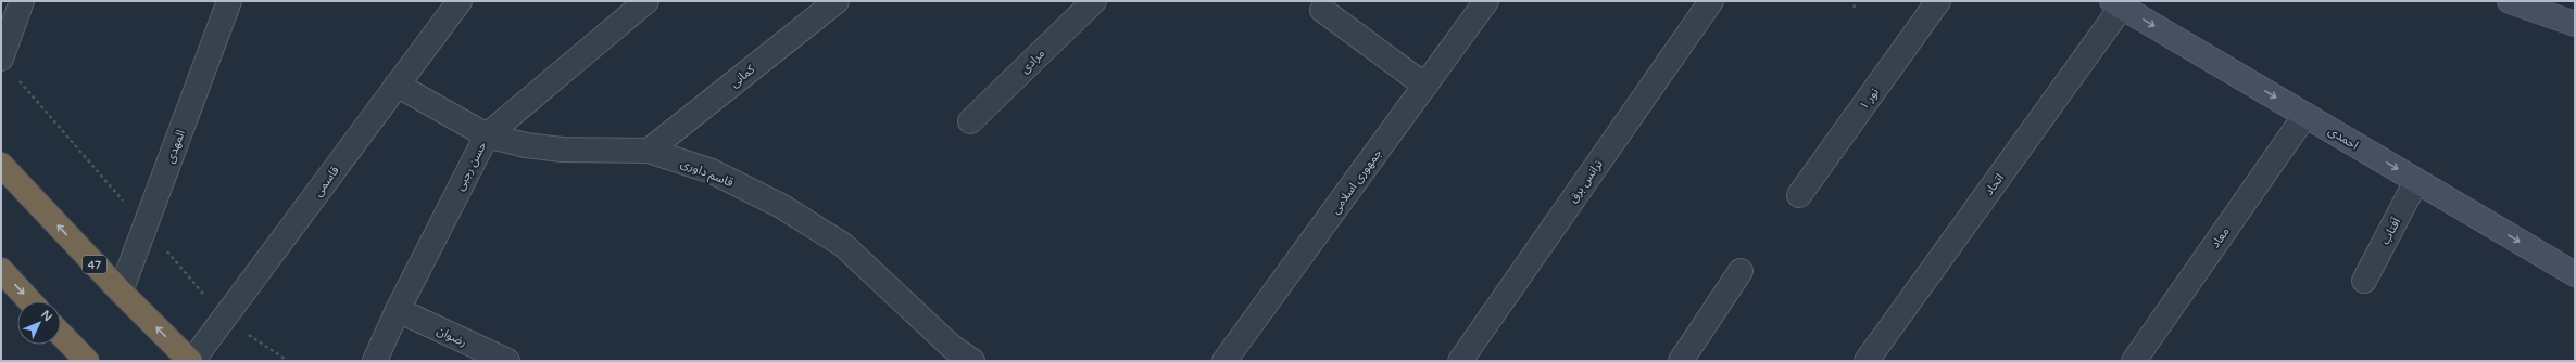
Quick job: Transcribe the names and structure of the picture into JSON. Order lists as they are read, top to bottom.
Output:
{
  "streets": {
    "highway": ["47"],
    "street": [
      "مرادی",
      "کمانی",
      "نور ۱",
      "احمدی",
      "المهدی",
      "حسن رجبی",
      "قاسم داوری",
      "قاسمی",
      "جمهوری اسلامی",
      "ترانس برق",
      "اتحاد",
      "آفتاب",
      "معاد",
      "رضوان"
    ]
  },
  "crossings": [
    ["کمانی", "قاسم داوری"],
    ["احمدی", "اتحاد"],
    ["احمدی", "آفتاب"],
    ["احمدی", "معاد"],
    ["المهدی", "47"],
    ["حسن رجبی", "قاسم داوری"],
    ["حسن رجبی", "رضوان"],
    ["قاسم داوری", "قاسمی"],
    ["قاسمی", "47"]
  ],
  "one_way": ["احمدی"],
  "north": "top right"
}
